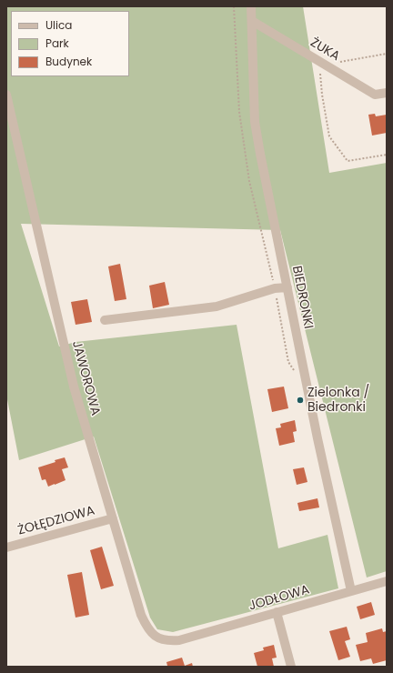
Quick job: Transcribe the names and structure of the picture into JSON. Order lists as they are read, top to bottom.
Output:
{
  "streets": {
    "street": [
      "ŻUKA",
      "BIEDRONKI",
      "JAWOROWA",
      "ŻOŁĘDZIOWA",
      "JODŁOWA"
    ]
  },
  "crossings": [
    ["ŻUKA", "BIEDRONKI"],
    ["BIEDRONKI", "JODŁOWA"],
    ["JAWOROWA", "ŻOŁĘDZIOWA"],
    ["JAWOROWA", "JODŁOWA"]
  ],
  "places": ["Zielonka / Biedronki"],
  "legend": ["Ulica", "Park", "Budynek"]
}
